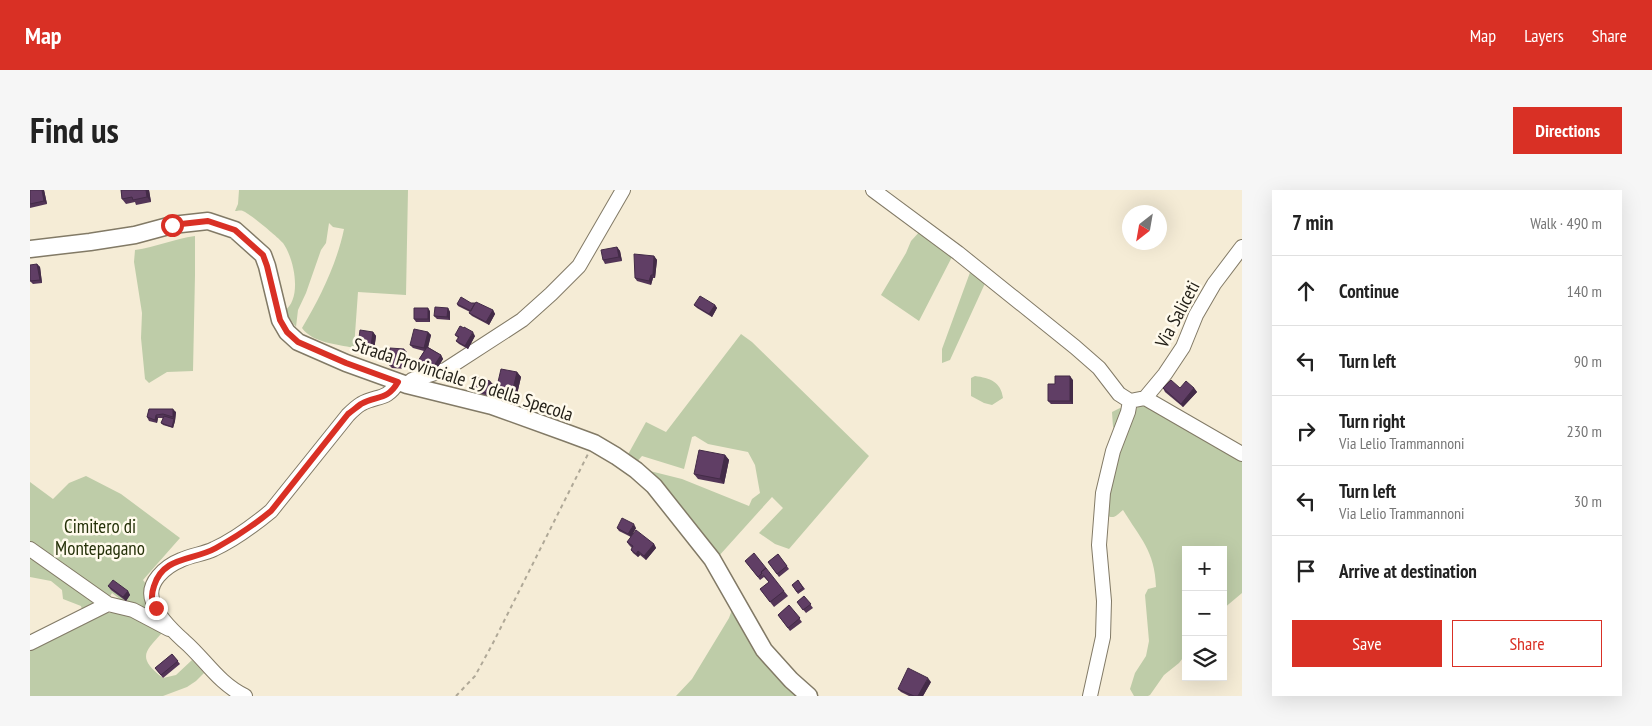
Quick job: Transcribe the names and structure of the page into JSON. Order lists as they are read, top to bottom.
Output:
{
  "streets": {
    "main road": ["Strada Provinciale 19 della Specola"],
    "street": ["Via Saliceti"]
  },
  "parks": ["Cimitero di Montepagano"],
  "north": "bottom left",
  "page": {
    "header": "Map",
    "nav": ["Map", "Layers", "Share"],
    "title": "Find us",
    "buttons": [
      "Directions",
      ["Save", "Share"]
    ],
    "heading": ["7 min", "Walk · 490 m"],
    "list": [
      ["Continue", "140 m"],
      ["Turn left", "90 m"],
      ["Turn right", "Via Lelio Trammannoni", "230 m"],
      ["Turn left", "Via Lelio Trammannoni", "30 m"],
      "Arrive at destination"
    ],
    "map_buttons": ["+", "−"]
  }
}
